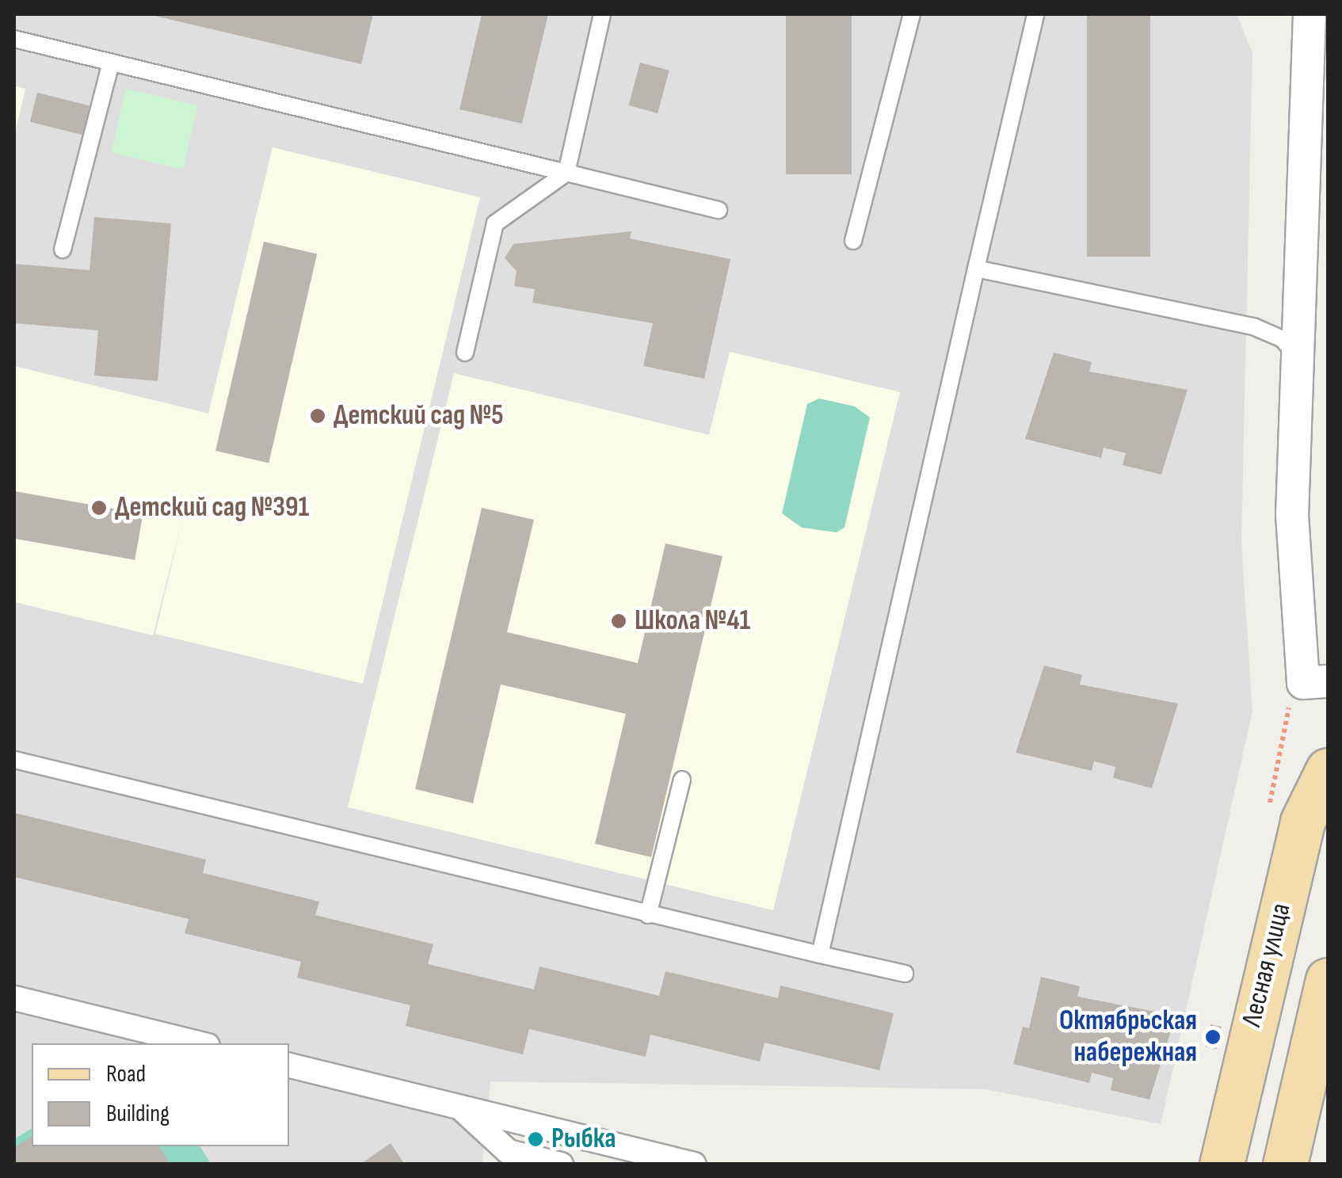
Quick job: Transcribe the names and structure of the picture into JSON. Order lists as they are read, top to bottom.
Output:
{
  "streets": {
    "main road": ["Лесная улица"]
  },
  "places": [
    "Детский сад №5",
    "Детский сад №391",
    "Школа №41",
    "Октябрьская набережная",
    "Рыбка"
  ],
  "legend": ["Road", "Building"]
}
